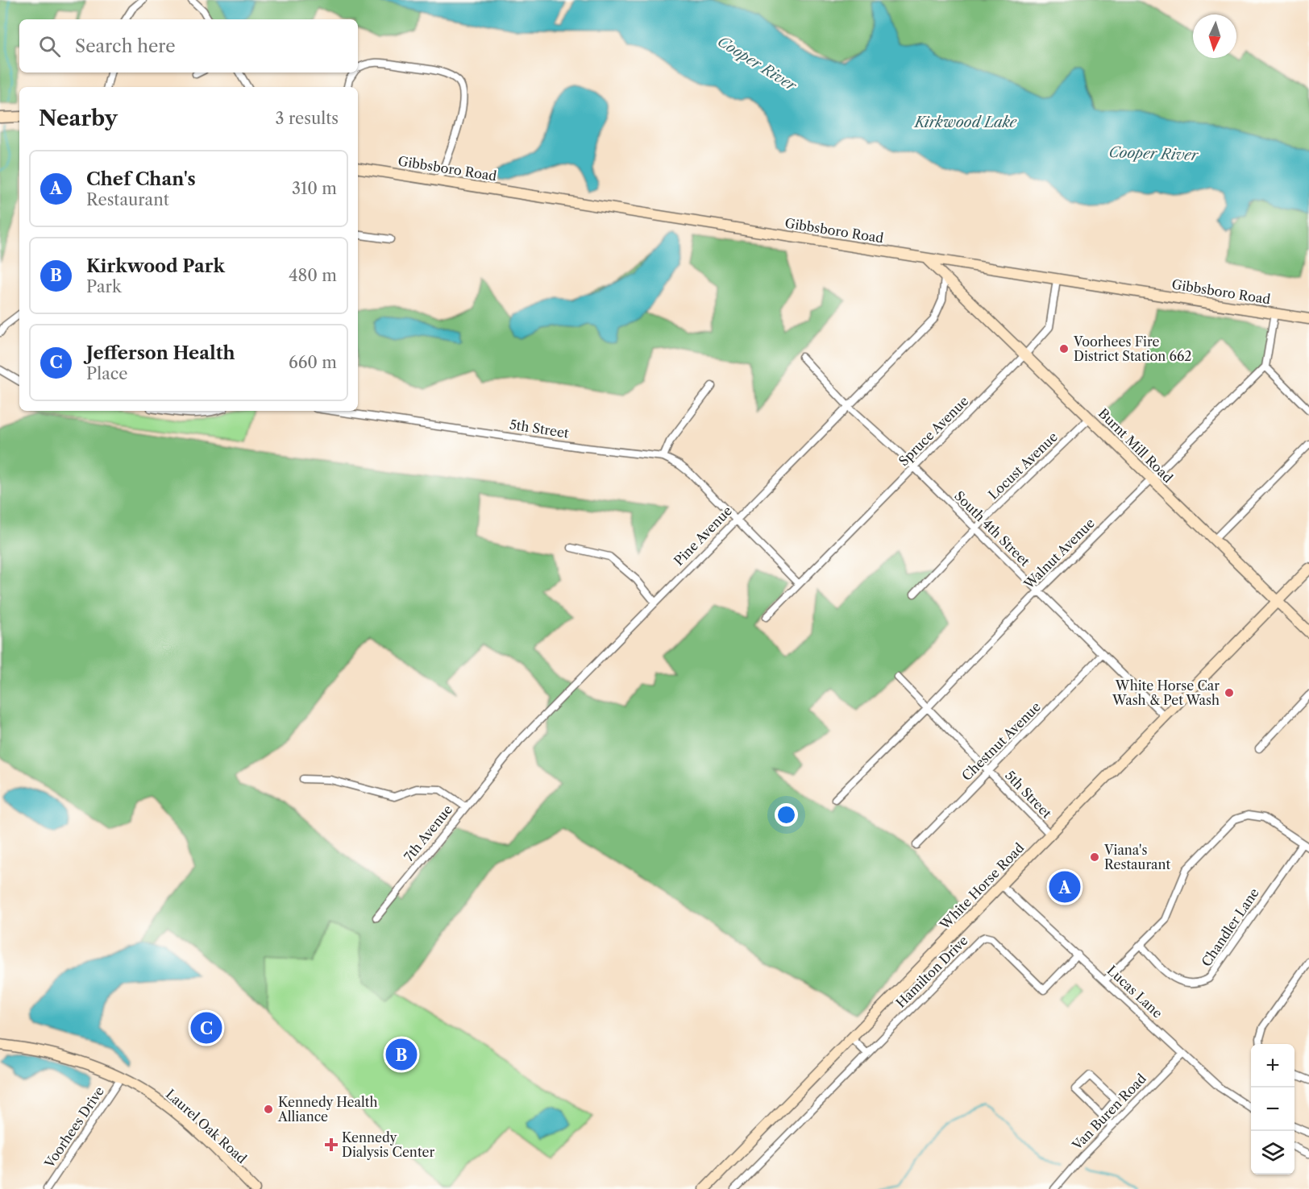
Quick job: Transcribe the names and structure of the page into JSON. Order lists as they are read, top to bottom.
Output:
{
  "streets": {
    "street": [
      "Gibbsboro Road",
      "5th Street",
      "Spruce Avenue",
      "Burnt Mill Road",
      "Locust Avenue",
      "South 4th Street",
      "Pine Avenue",
      "Walnut Avenue",
      "Chestnut Avenue",
      "7th Avenue",
      "White Horse Road",
      "Chandler Lane",
      "Hamilton Drive",
      "Lucas Lane",
      "Van Buren Road",
      "Laurel Oak Road",
      "Voorhees Drive"
    ]
  },
  "crossings": [
    ["Gibbsboro Road", "Spruce Avenue"],
    ["Gibbsboro Road", "Burnt Mill Road"],
    ["5th Street", "Spruce Avenue"],
    ["5th Street", "Pine Avenue"],
    ["5th Street", "Walnut Avenue"],
    ["5th Street", "Chestnut Avenue"],
    ["5th Street", "White Horse Road"],
    ["Spruce Avenue", "Burnt Mill Road"],
    ["Spruce Avenue", "South 4th Street"],
    ["Burnt Mill Road", "Locust Avenue"],
    ["Burnt Mill Road", "Pine Avenue"],
    ["Burnt Mill Road", "Walnut Avenue"],
    ["Burnt Mill Road", "White Horse Road"],
    ["Locust Avenue", "South 4th Street"],
    ["South 4th Street", "Pine Avenue"],
    ["South 4th Street", "Walnut Avenue"],
    ["South 4th Street", "Chestnut Avenue"],
    ["South 4th Street", "White Horse Road"],
    ["Pine Avenue", "7th Avenue"],
    ["White Horse Road", "Lucas Lane"],
    ["Hamilton Drive", "Lucas Lane"],
    ["Lucas Lane", "Van Buren Road"],
    ["Laurel Oak Road", "Voorhees Drive"]
  ],
  "water": ["Cooper River", "Kirkwood Lake"],
  "places": {
    "other": [
      "Voorhees Fire District Station 662",
      "White Horse Car Wash & Pet Wash",
      "Viana's Restaurant",
      "Kennedy Health Alliance"
    ],
    "health": ["Kennedy Dialysis Center"]
  },
  "north": "bottom",
  "page": {
    "search": "Search here",
    "heading": ["Nearby", "3 results"],
    "list": [
      {
        "mark": "A",
        "name": "Chef Chan's",
        "note": "Restaurant",
        "value": "310 m"
      },
      {
        "mark": "B",
        "name": "Kirkwood Park",
        "note": "Park",
        "value": "480 m"
      },
      {
        "mark": "C",
        "name": "Jefferson Health",
        "note": "Place",
        "value": "660 m"
      }
    ],
    "pins": ["A", "C", "B"],
    "map_buttons": ["+", "−"]
  }
}
